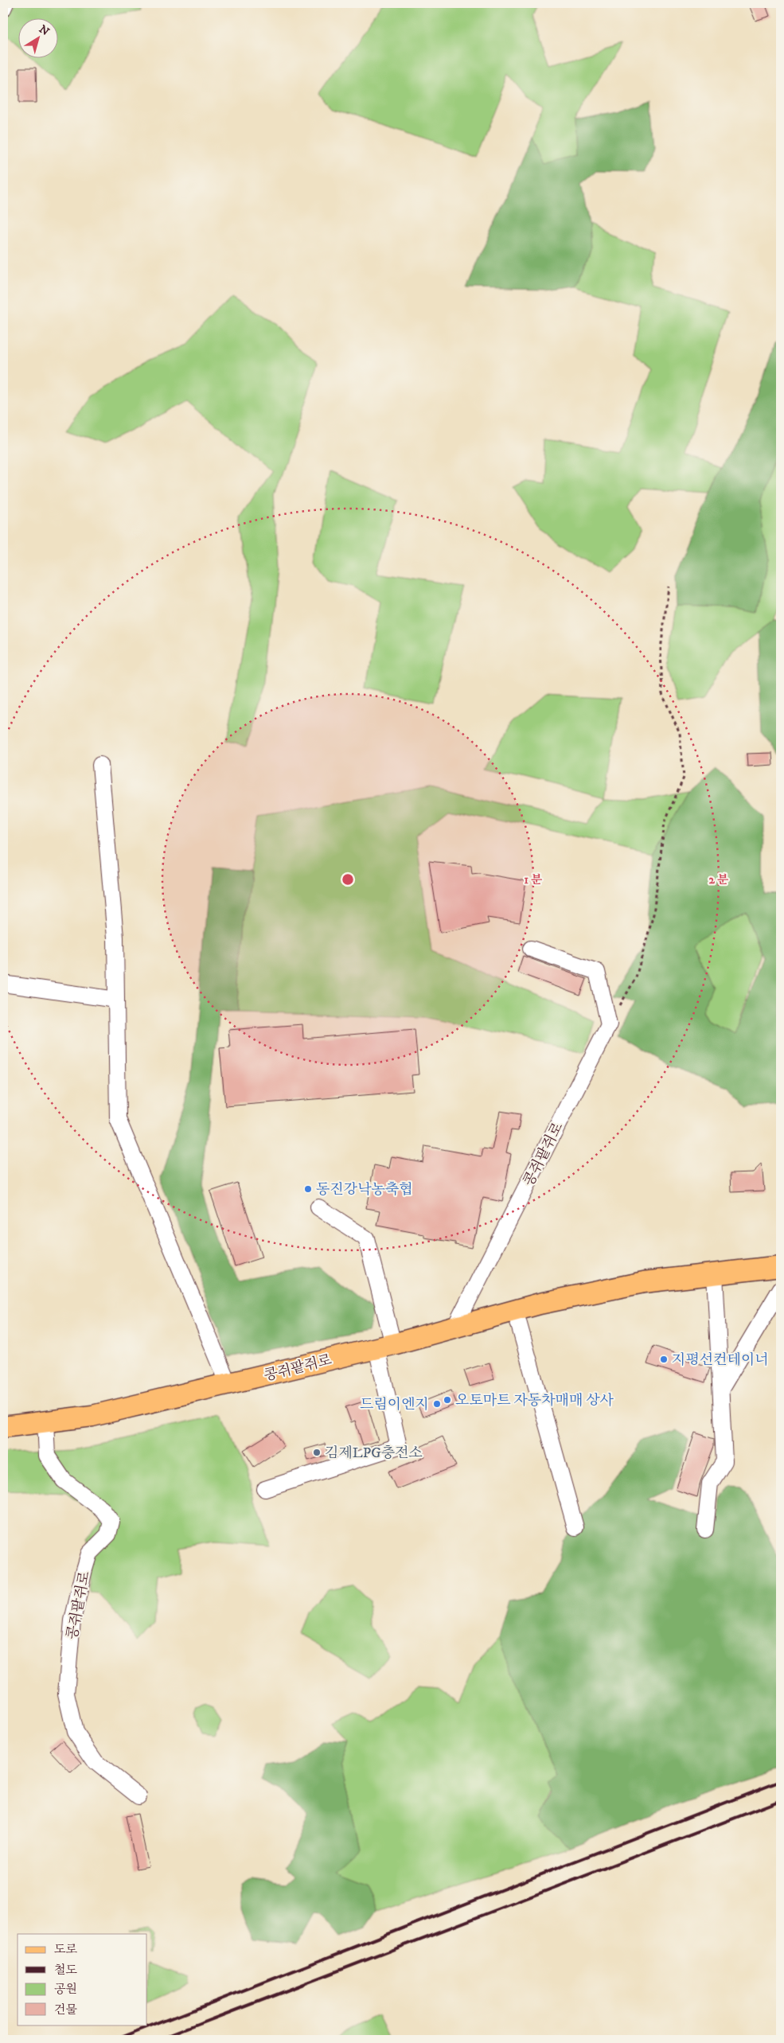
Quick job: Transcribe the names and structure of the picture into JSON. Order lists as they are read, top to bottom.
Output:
{
  "streets": {
    "main road": ["콩쥐팥쥐로"]
  },
  "places": [
    "동진강낙농축협",
    "지평선컨테이너",
    "오토마트 자동차매매 상사",
    "드림이엔지",
    "김제LPG충전소"
  ],
  "legend": [
    "도로",
    "철도",
    "공원",
    "건물"
  ],
  "north": "top right",
  "rings": ["1 분", "2 분"]
}
